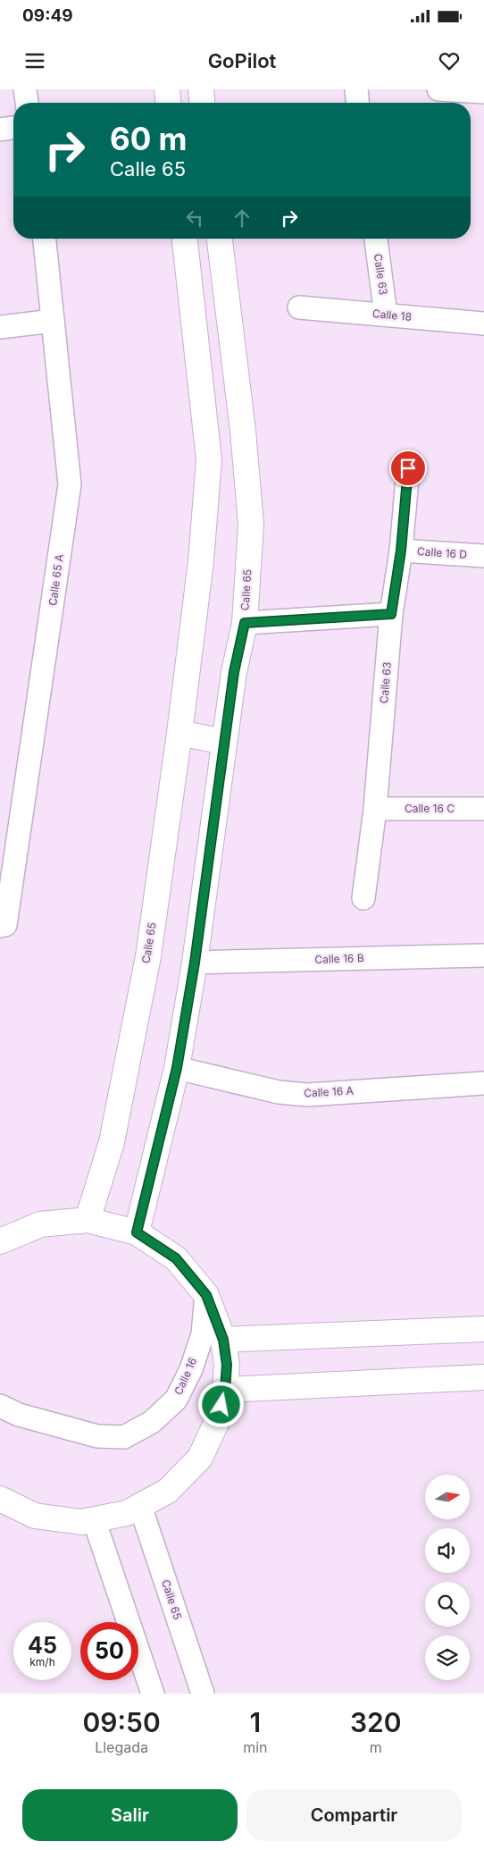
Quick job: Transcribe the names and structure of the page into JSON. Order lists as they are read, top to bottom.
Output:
{
  "streets": {
    "main road": ["Calle 65"],
    "street": [
      "Calle 63",
      "Calle 18",
      "Calle 16 D",
      "Calle 65 A",
      "Calle 16 C",
      "Calle 16 B",
      "Calle 16 A",
      "Calle 16"
    ]
  },
  "crossings": [
    ["Calle 63", "Calle 18"],
    ["Calle 63", "Calle 16 D"],
    ["Calle 63", "Calle 16 C"],
    ["Calle 65", "Calle 16 B"],
    ["Calle 65", "Calle 16 A"]
  ],
  "north": "right",
  "page": {
    "status": "09:49",
    "header": "GoPilot",
    "turn": ["60 m", "Calle 65"],
    "speed": "45 km/h",
    "limit": "50",
    "eta": [
      "09:50",
      "Llegada",
      "1",
      "min",
      "320",
      "m"
    ],
    "buttons": ["Salir", "Compartir"]
  }
}
